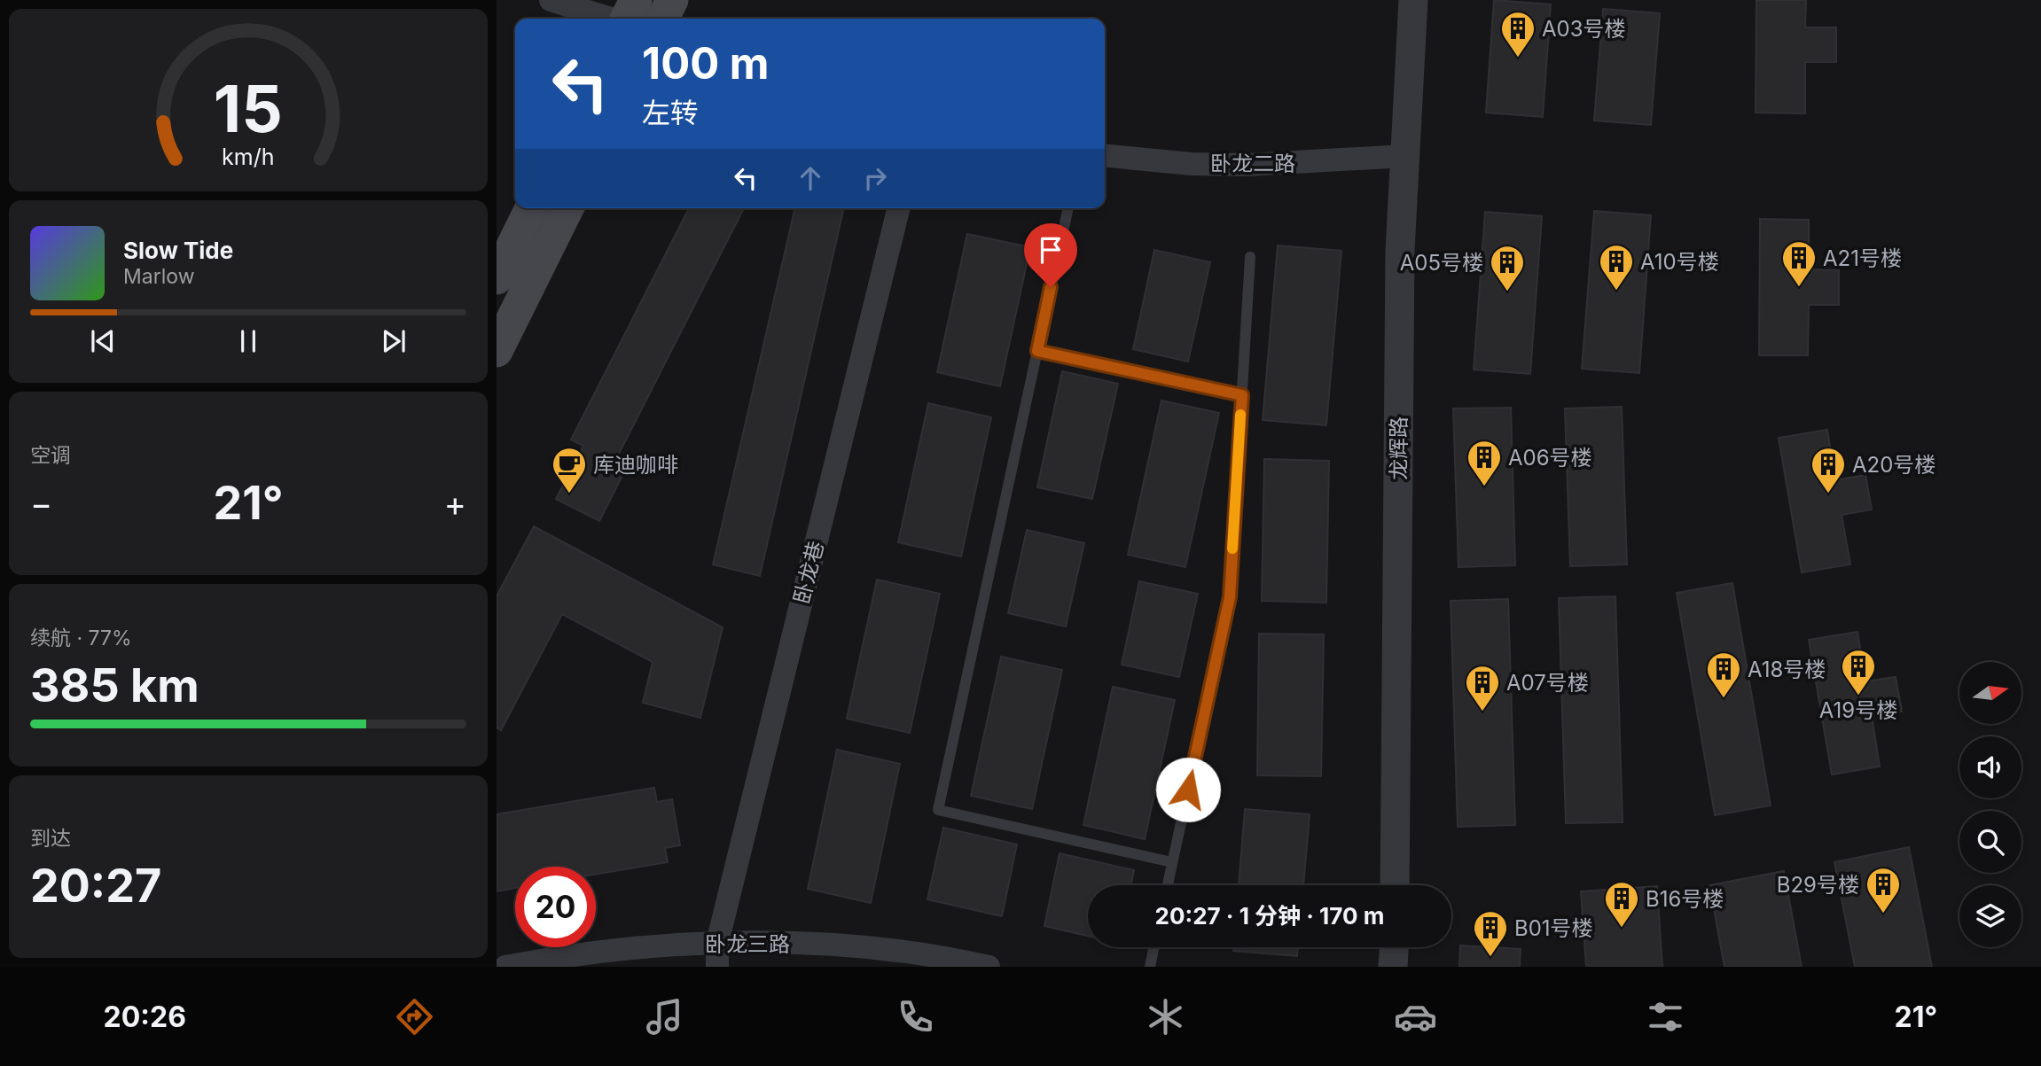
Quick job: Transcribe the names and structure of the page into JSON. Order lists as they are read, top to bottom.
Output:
{
  "streets": {
    "street": [
      "卧龙二路",
      "龙辉路",
      "卧龙巷",
      "卧龙三路"
    ]
  },
  "crossings": [
    ["卧龙二路", "龙辉路"],
    ["卧龙巷", "卧龙三路"]
  ],
  "places": {
    "building": [
      "A03号楼",
      "A21号楼",
      "A10号楼",
      "A05号楼",
      "A06号楼",
      "A20号楼",
      "A19号楼",
      "A18号楼",
      "A07号楼",
      "B29号楼",
      "B16号楼",
      "B01号楼"
    ],
    "cafe": ["库迪咖啡"]
  },
  "north": "right",
  "page": {
    "turn": ["100 m", "左转"],
    "song": ["Slow Tide", "Marlow"],
    "tile": [
      "空调",
      ["续航 · 77%", "385 km"],
      ["到达", "20:27"]
    ],
    "heat": ["−", "21°", "+"],
    "limit": "20",
    "trip": "20:27 · 1 分钟 · 170 m",
    "tabs": ["20:26", "21°"],
    "gauge": ["15", "km/h"]
  }
}
